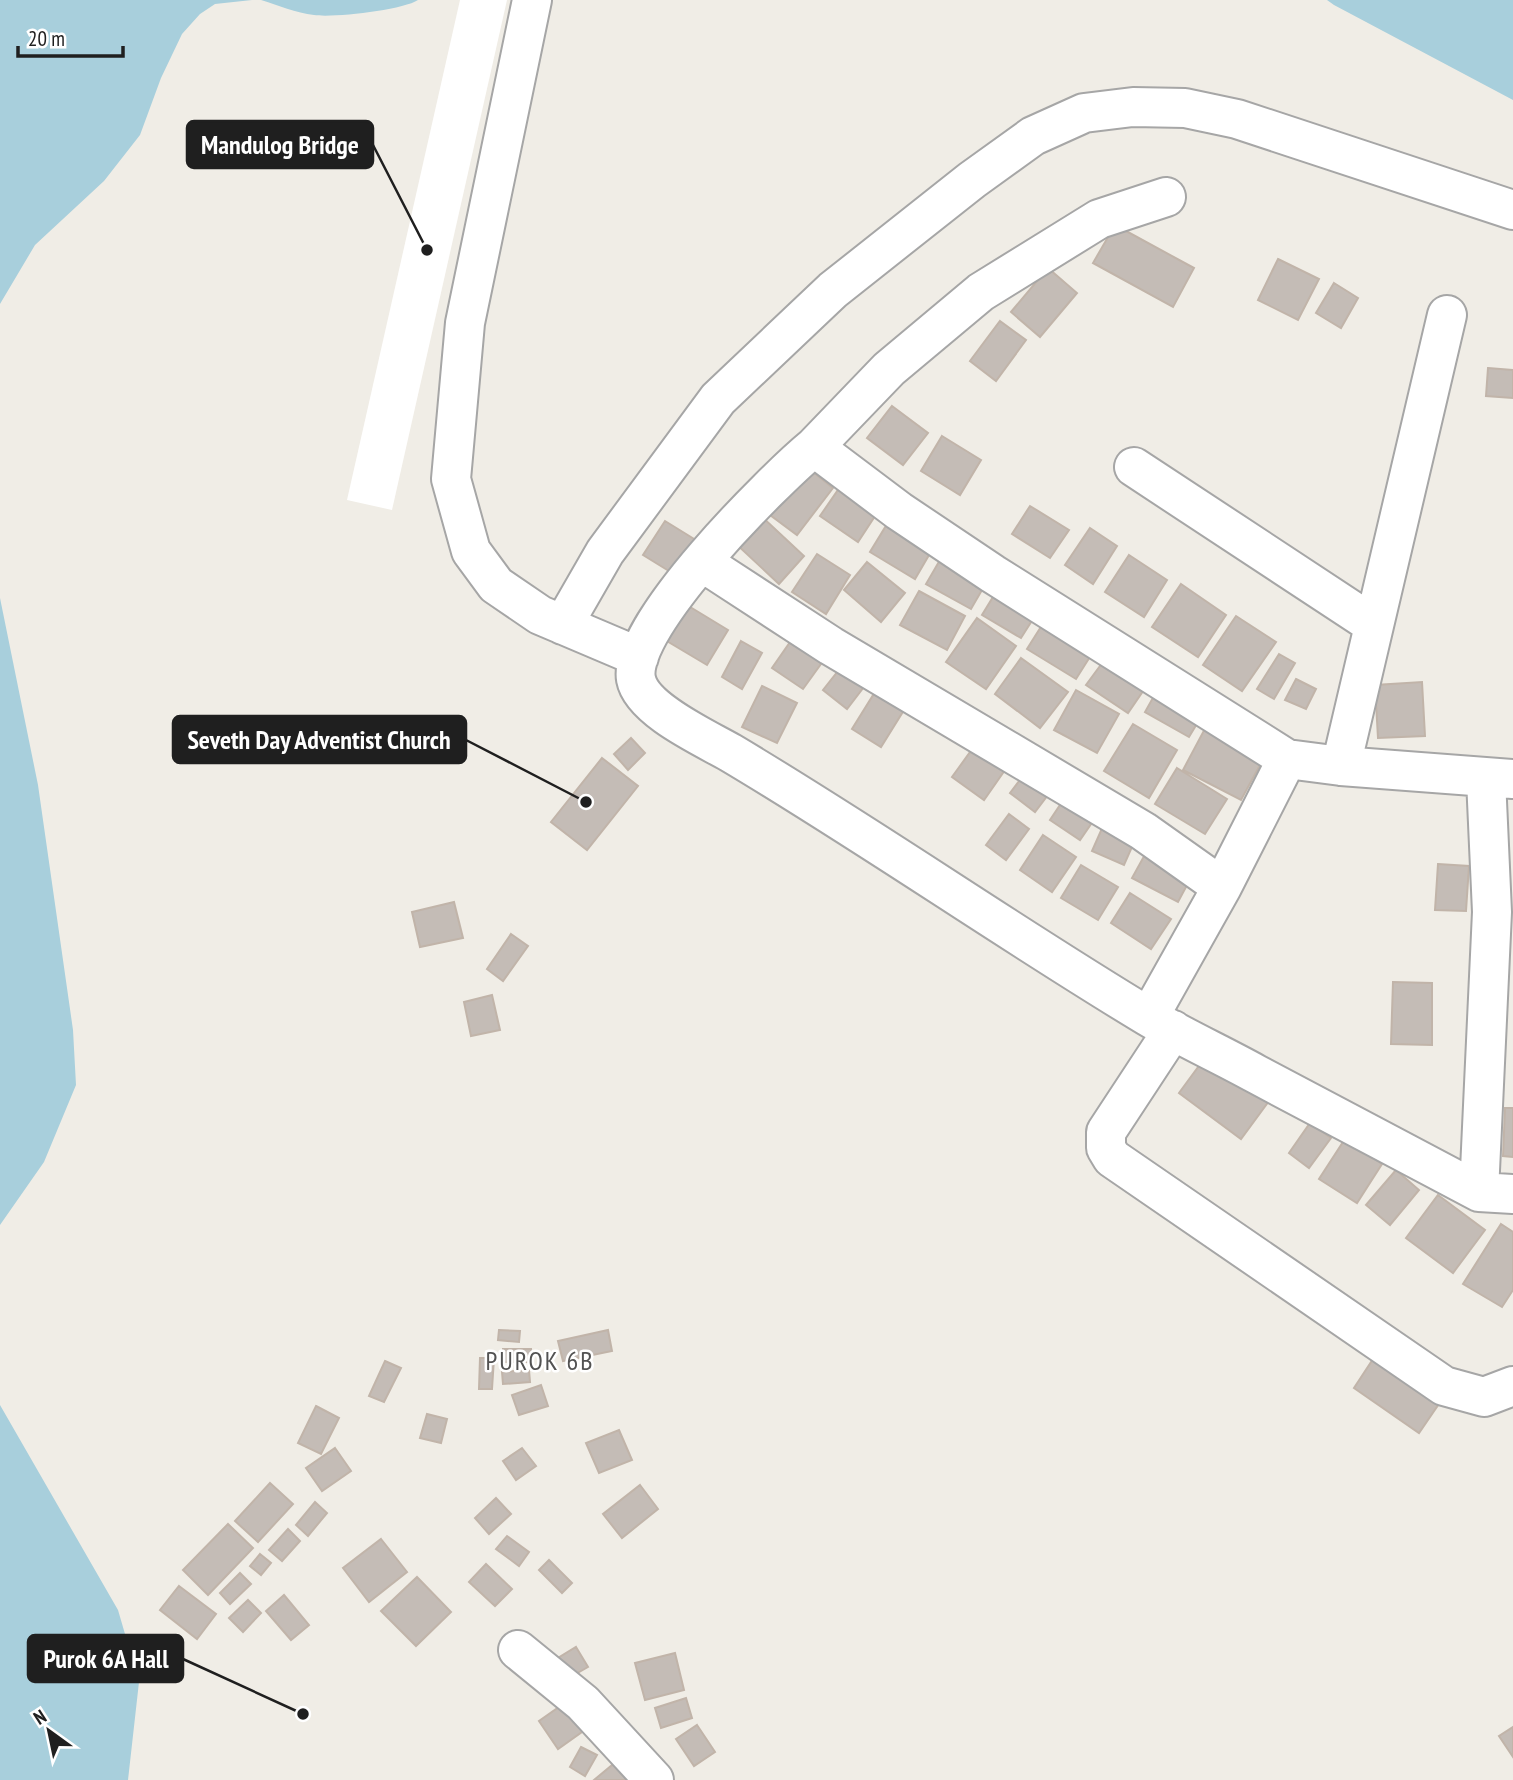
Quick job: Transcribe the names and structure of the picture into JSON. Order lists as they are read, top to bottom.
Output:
{
  "districts": ["PUROK 6B"],
  "places": ["Mandulog Bridge", "Seveth Day Adventist Church", "Purok 6A Hall"],
  "scale_bar": "20 m",
  "north": "top left"
}
